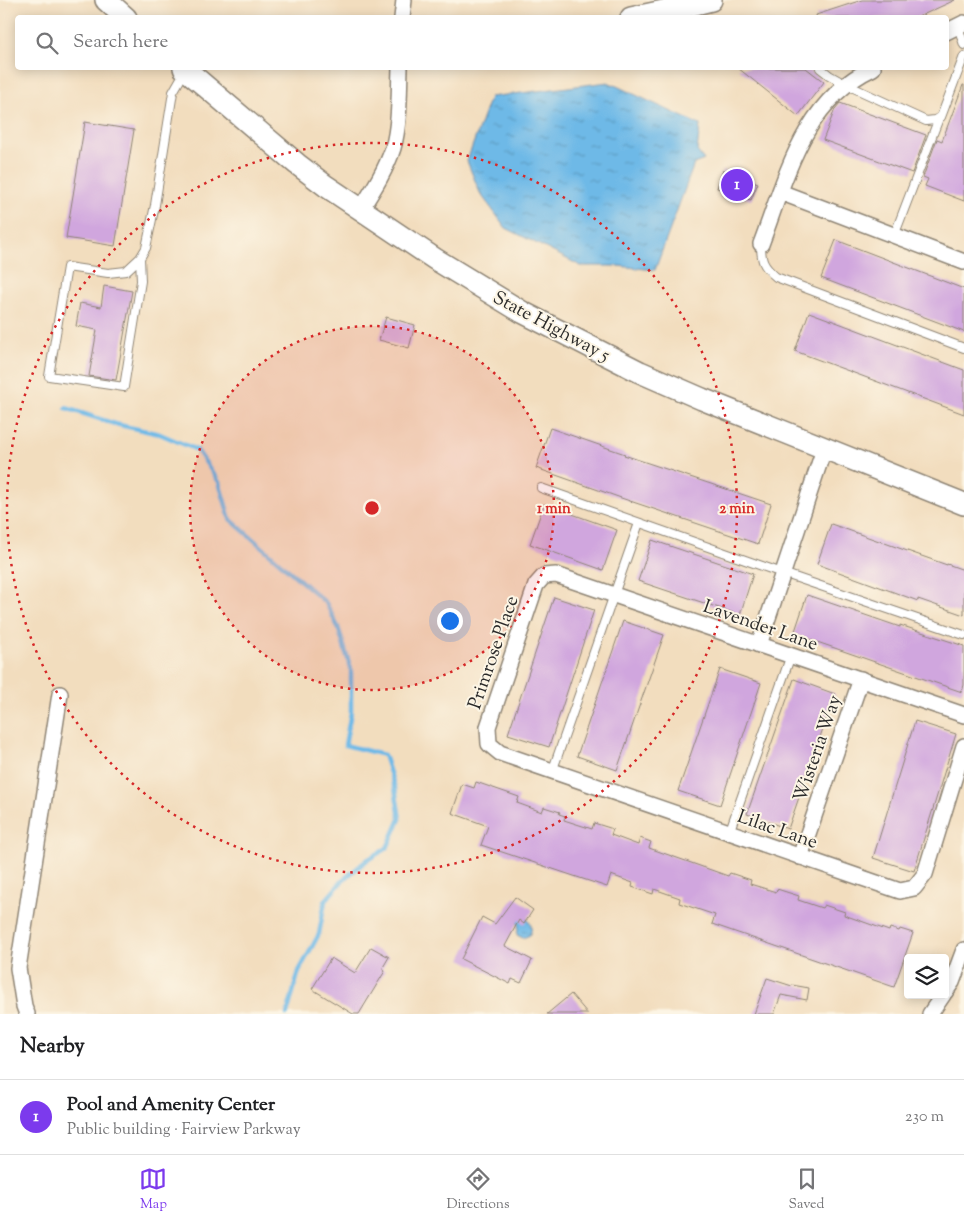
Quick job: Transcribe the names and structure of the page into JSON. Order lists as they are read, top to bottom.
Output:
{
  "streets": {
    "main road": ["State Highway 5"],
    "street": [
      "Lavender Lane",
      "Primrose Place",
      "Wisteria Way",
      "Lilac Lane"
    ]
  },
  "crossings": [
    ["Lavender Lane", "Primrose Place"],
    ["Lavender Lane", "Wisteria Way"],
    ["Primrose Place", "Lilac Lane"],
    ["Wisteria Way", "Lilac Lane"]
  ],
  "page": {
    "search": "Search here",
    "pins": "1",
    "heading": "Nearby",
    "list": [
      {
        "mark": "1",
        "name": "Pool and Amenity Center",
        "note": "Public building · Fairview Parkway",
        "value": "230 m"
      }
    ],
    "nav": ["Map", "Directions", "Saved"]
  },
  "rings": ["1 min", "2 min"]
}
